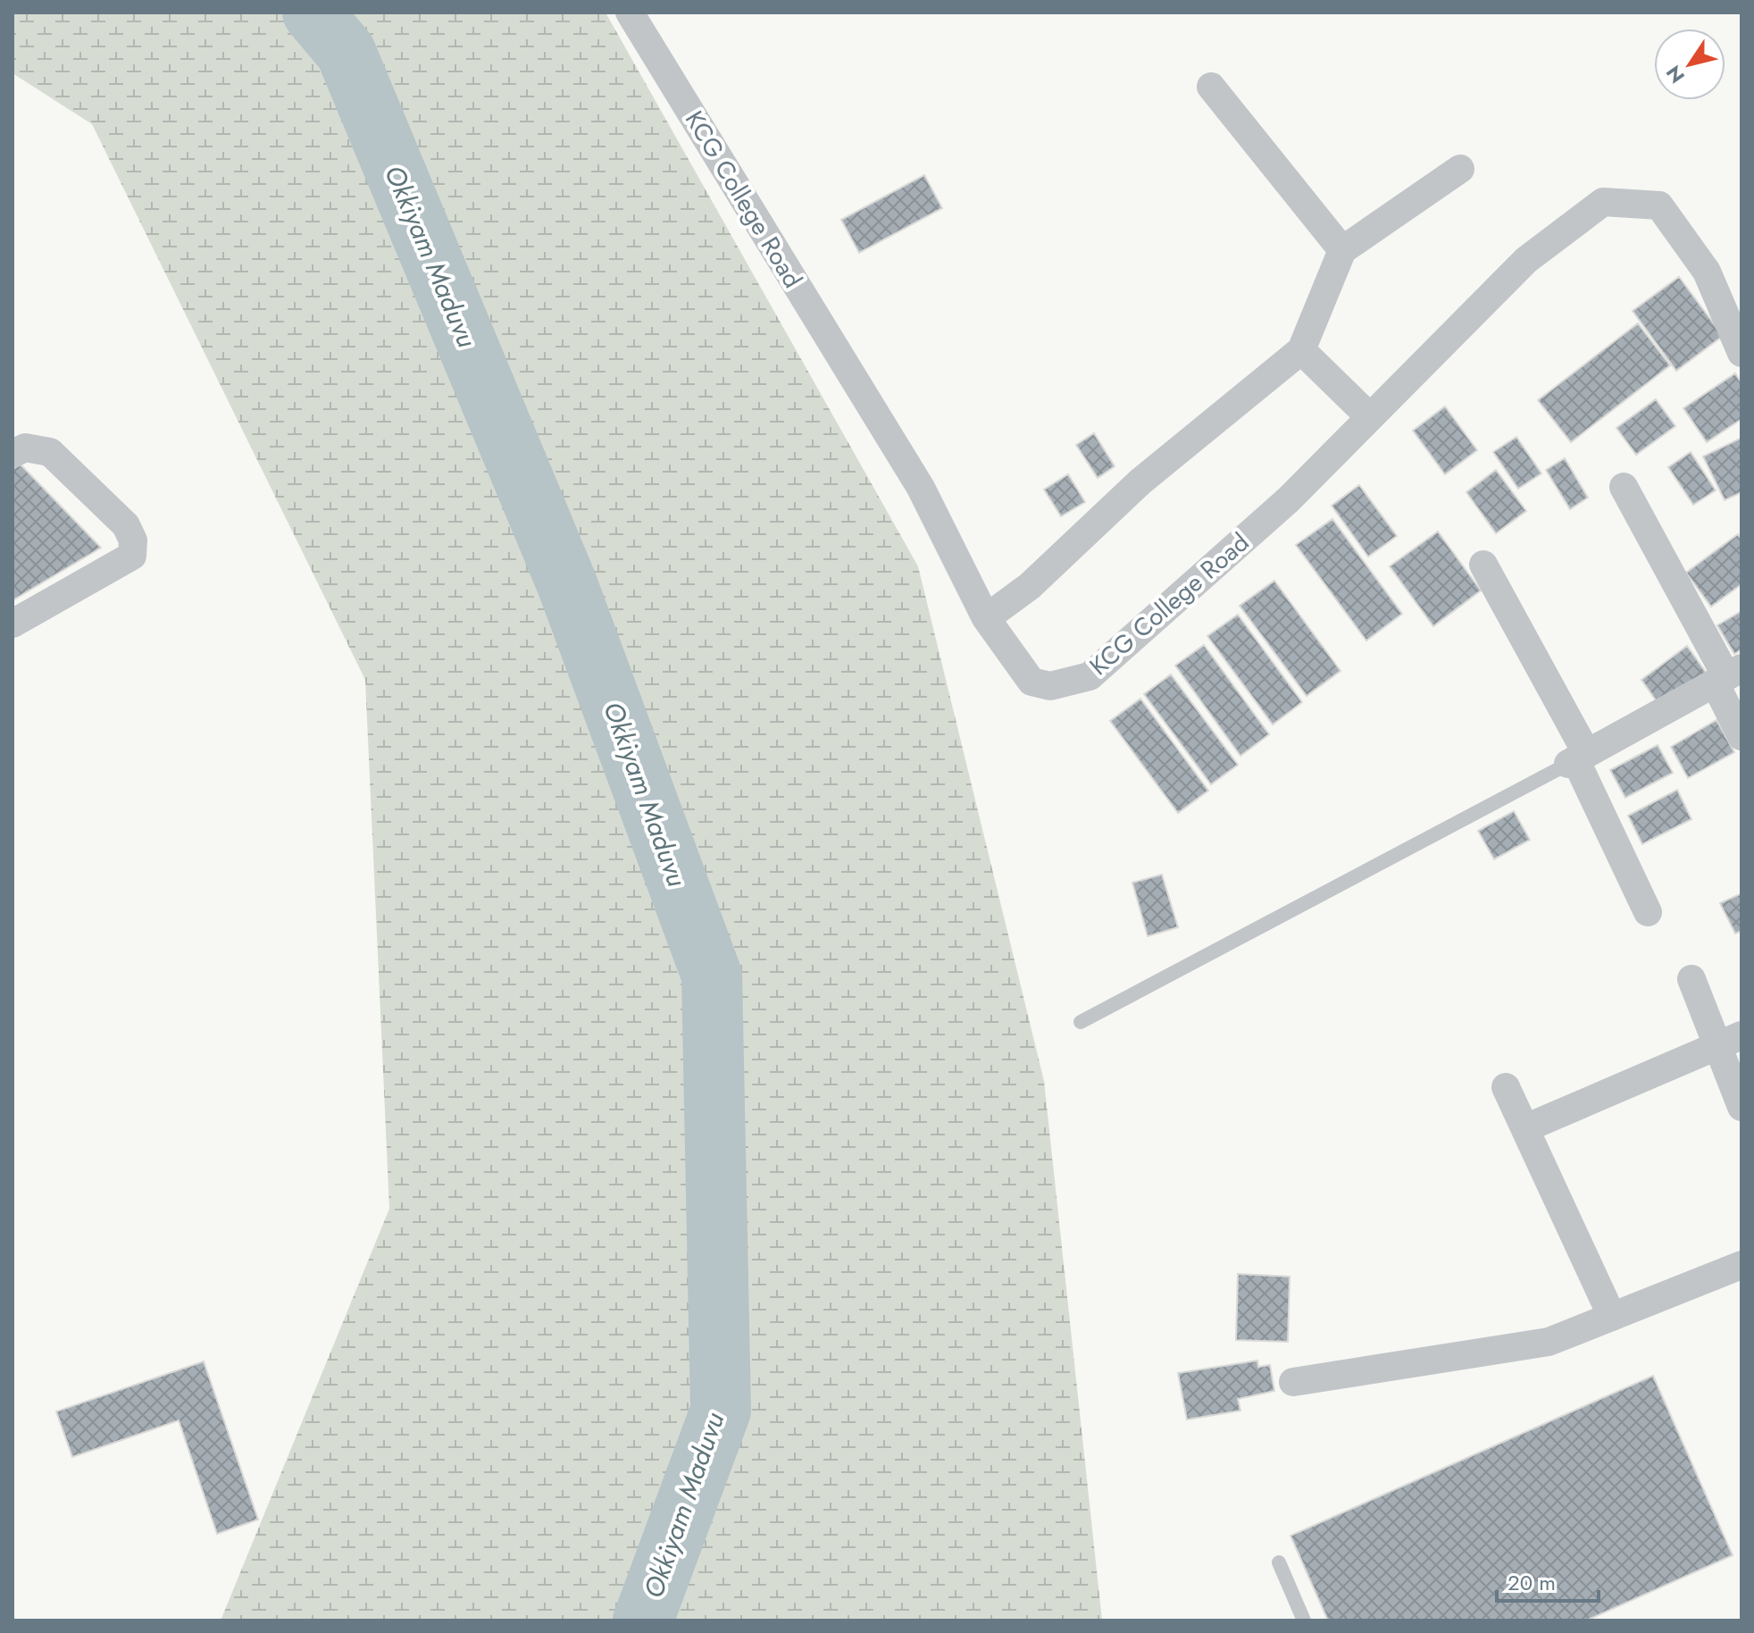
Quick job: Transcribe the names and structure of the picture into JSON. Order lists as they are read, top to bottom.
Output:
{
  "streets": {
    "street": ["KCG College Road"]
  },
  "water": ["Okkiyam Maduvu"],
  "scale_bar": "20 m",
  "north": "bottom left"
}
